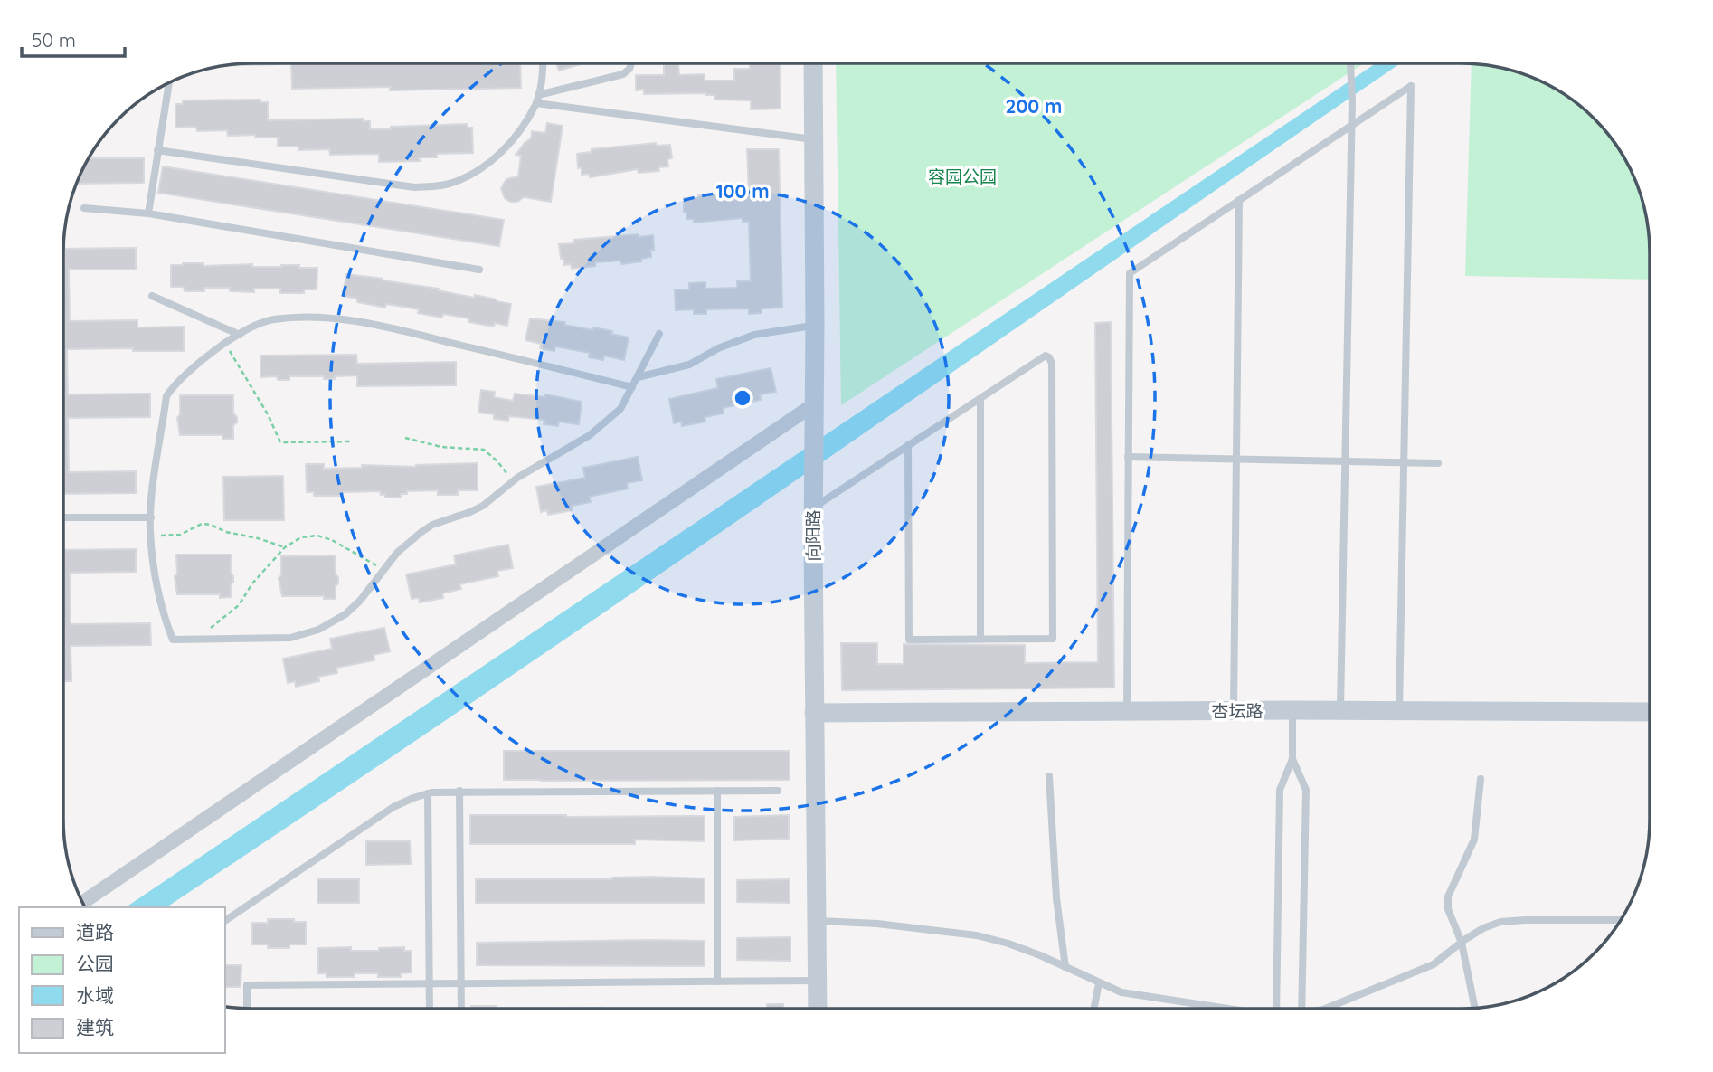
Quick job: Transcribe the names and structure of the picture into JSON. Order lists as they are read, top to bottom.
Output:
{
  "streets": {
    "street": ["向阳路", "杏坛路"]
  },
  "crossings": [
    ["向阳路", "杏坛路"]
  ],
  "parks": ["容园公园"],
  "legend": [
    "道路",
    "公园",
    "水域",
    "建筑"
  ],
  "scale_bar": "50 m",
  "rings": ["200 m", "100 m"]
}
